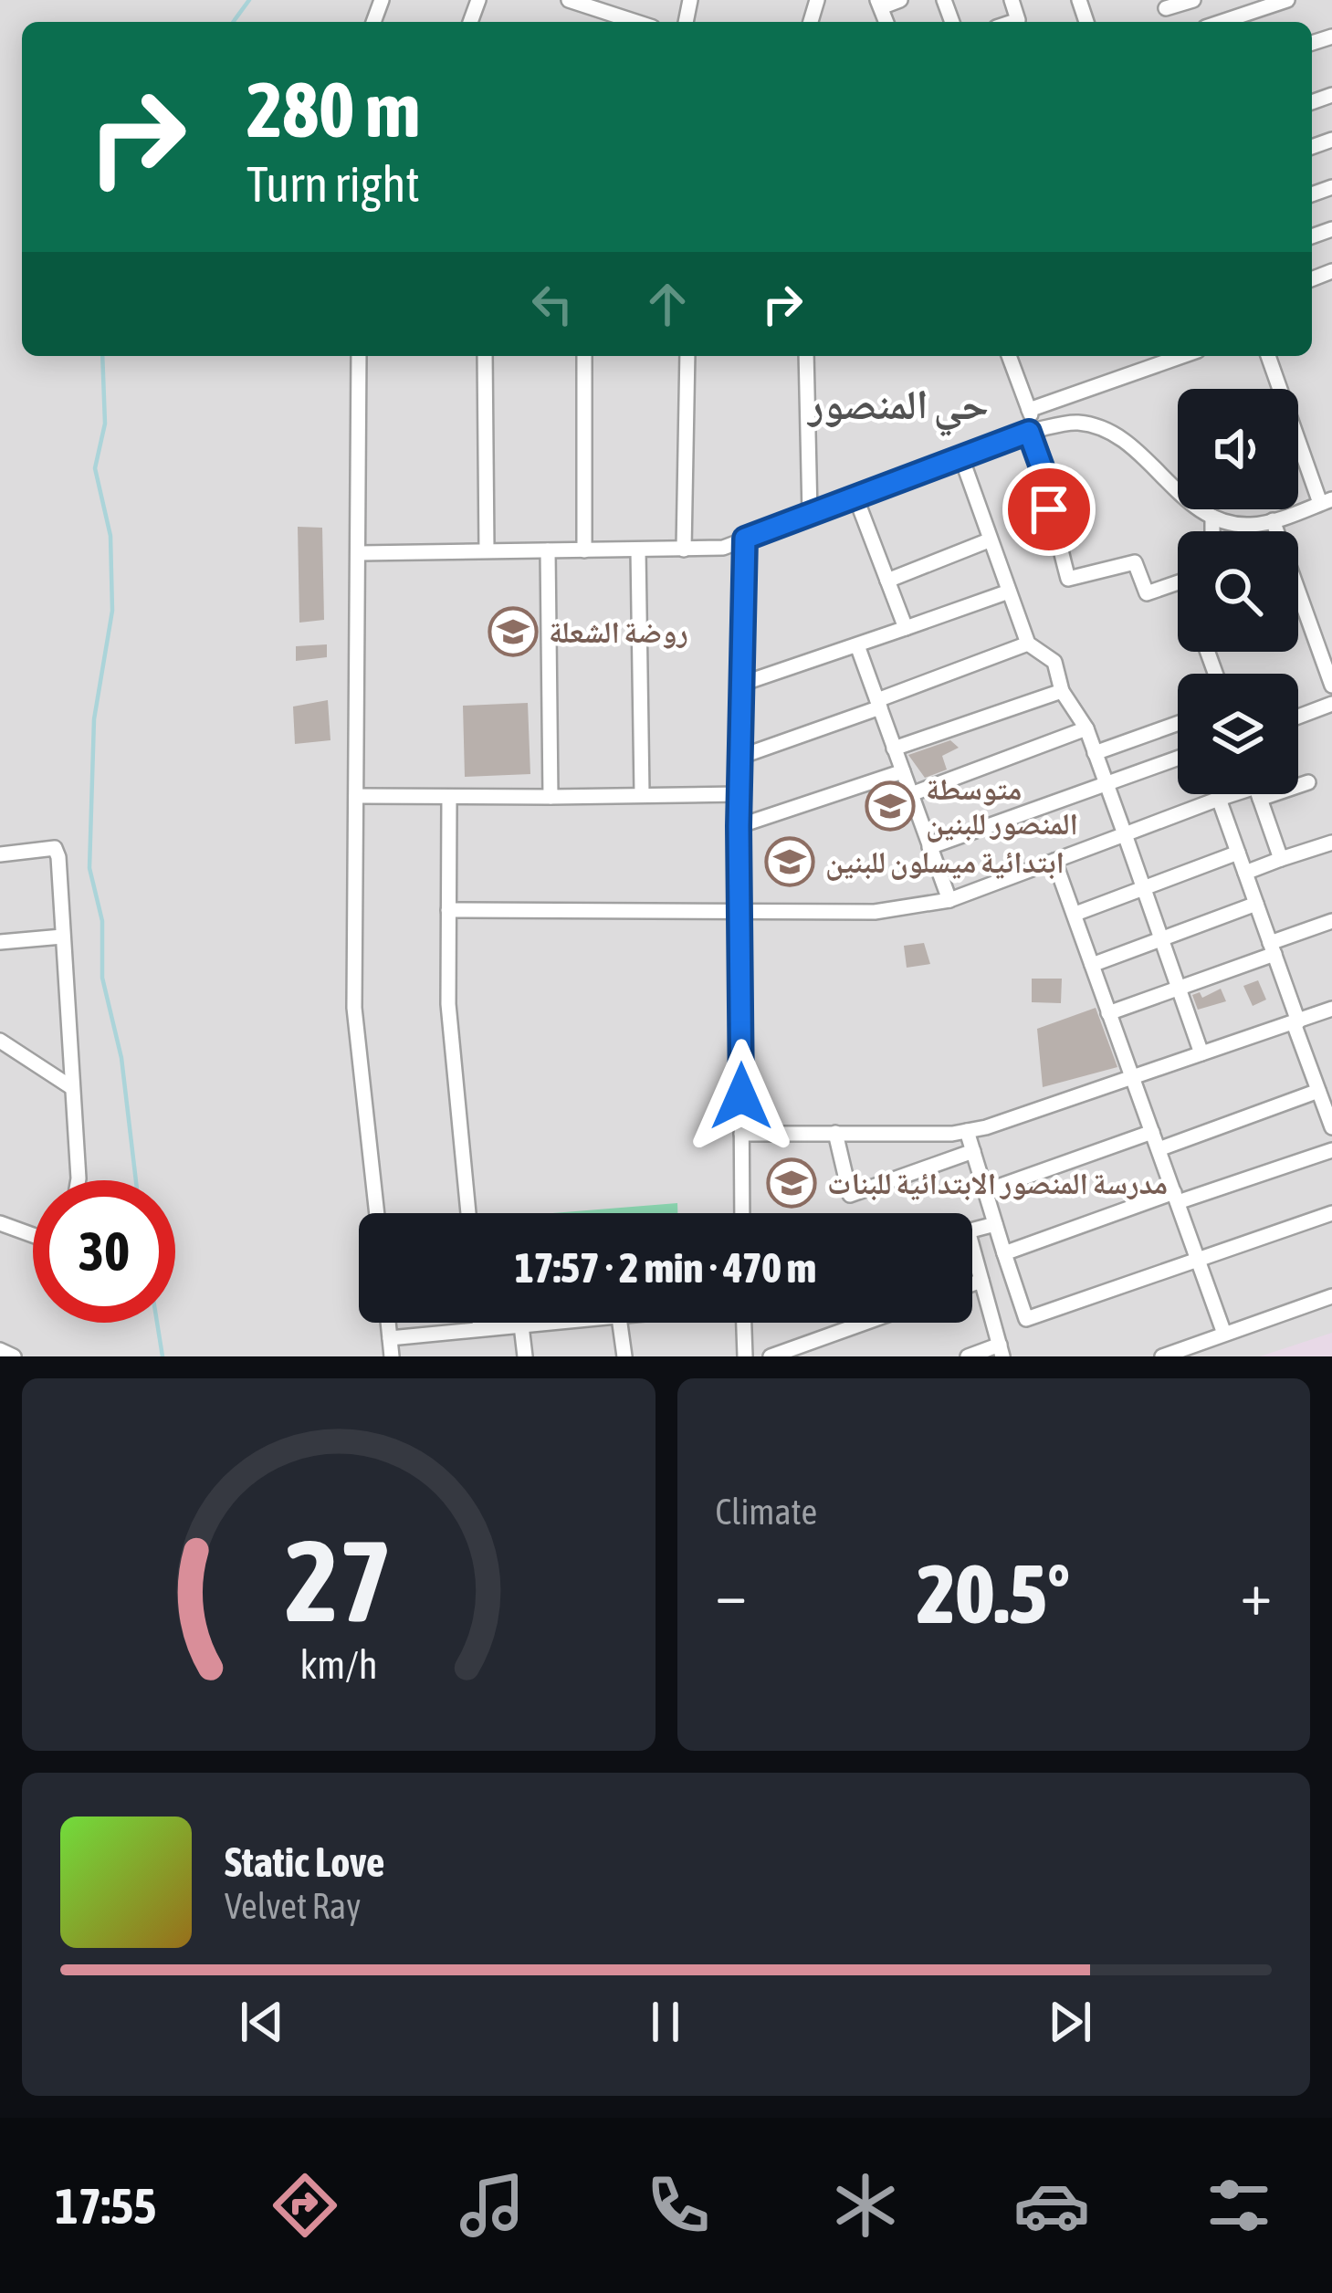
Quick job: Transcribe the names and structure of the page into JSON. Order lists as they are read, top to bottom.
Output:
{
  "districts": ["حي المنصور"],
  "places": {
    "school or university": [
      "روضة الشعلة",
      "متوسطة المنصور للبنين",
      "ابتدائية ميسلون للبنين",
      "مدرسة المنصور الابتدائية للبنات"
    ]
  },
  "page": {
    "turn": ["280 m", "Turn right"],
    "limit": "30",
    "trip": "17:57 · 2 min · 470 m",
    "tile": "Climate",
    "heat": ["−", "20.5°", "+"],
    "song": ["Static Love", "Velvet Ray"],
    "tabs": "17:55",
    "gauge": ["27", "km/h"]
  }
}
